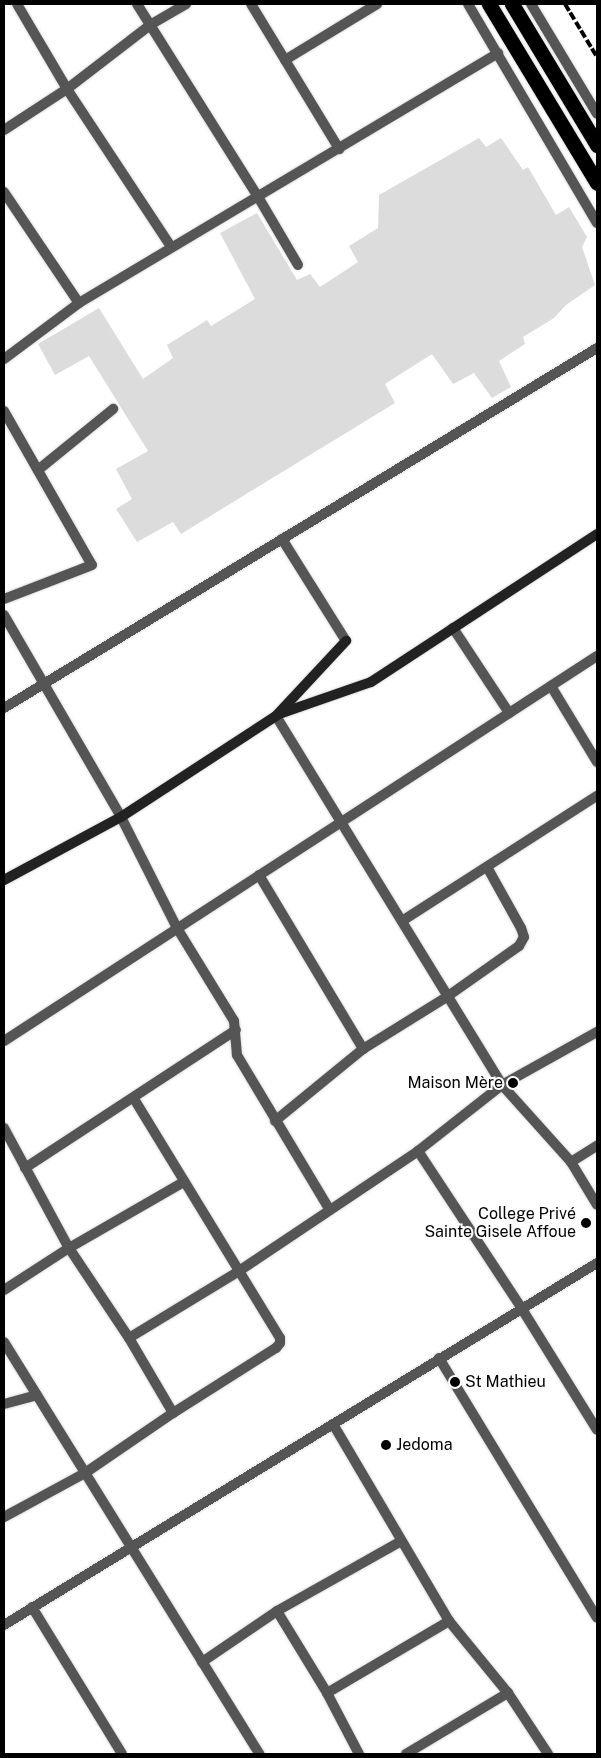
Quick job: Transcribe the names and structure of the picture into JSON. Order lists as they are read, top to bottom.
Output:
{
  "places": [
    "Maison Mère",
    "College Privé Sainte Gisele Affoue",
    "St Mathieu",
    "Jedoma"
  ]
}
